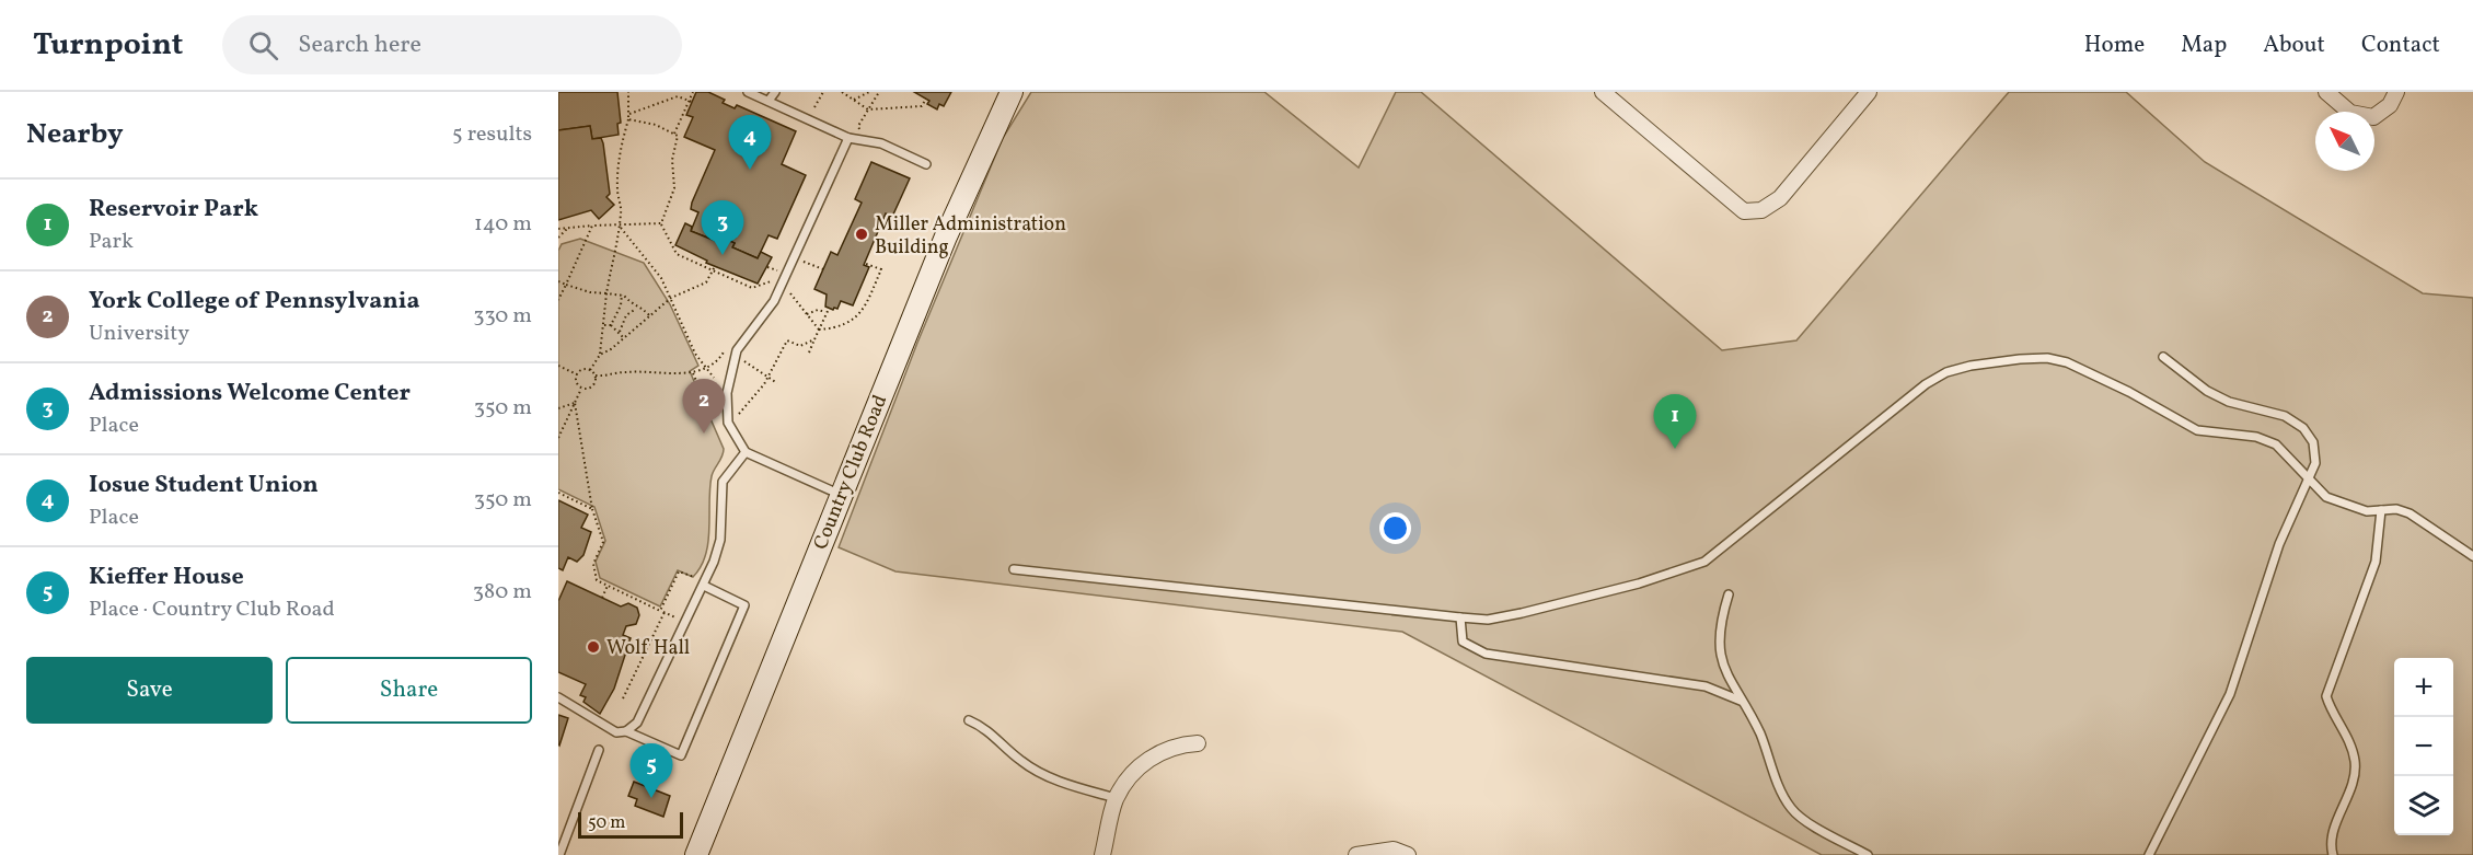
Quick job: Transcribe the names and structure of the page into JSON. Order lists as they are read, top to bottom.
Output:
{
  "streets": {
    "main road": ["Country Club Road"]
  },
  "places": ["Miller Administration Building", "Wolf Hall"],
  "scale_bar": "50 m",
  "north": "top left",
  "page": {
    "header": "Turnpoint",
    "search": "Search here",
    "nav": [
      "Home",
      "Map",
      "About",
      "Contact"
    ],
    "heading": ["Nearby", "5 results"],
    "pins": [
      "4",
      "3",
      "2",
      "1",
      "5"
    ],
    "list": [
      {
        "mark": "1",
        "name": "Reservoir Park",
        "note": "Park",
        "value": "140 m"
      },
      {
        "mark": "2",
        "name": "York College of Pennsylvania",
        "note": "University",
        "value": "330 m"
      },
      {
        "mark": "3",
        "name": "Admissions Welcome Center",
        "note": "Place",
        "value": "350 m"
      },
      {
        "mark": "4",
        "name": "Iosue Student Union",
        "note": "Place",
        "value": "350 m"
      },
      {
        "mark": "5",
        "name": "Kieffer House",
        "note": "Place · Country Club Road",
        "value": "380 m"
      }
    ],
    "buttons": ["Save", "Share"],
    "map_buttons": ["+", "−"],
    "scale": "50 m"
  }
}
